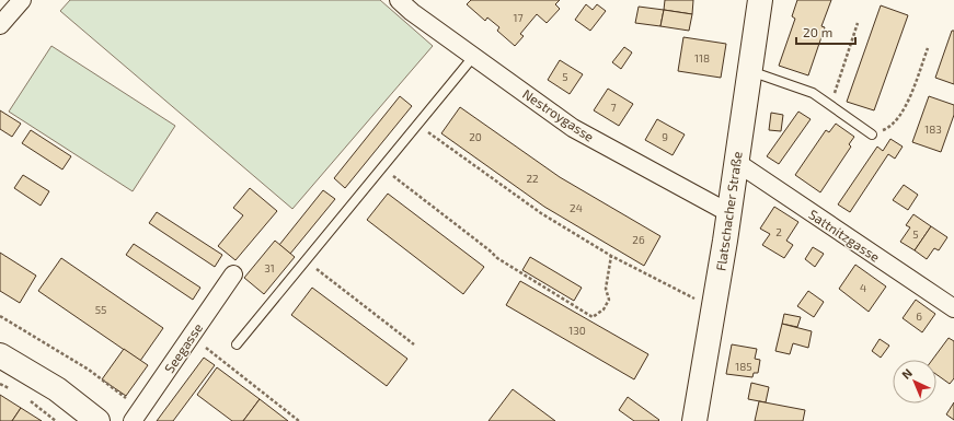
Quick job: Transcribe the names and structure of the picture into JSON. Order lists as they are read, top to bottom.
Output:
{
  "streets": {
    "street": [
      "Nestroygasse",
      "Flatschacher Straße",
      "Sattnitzgasse",
      "Seegasse"
    ]
  },
  "crossings": [
    ["Nestroygasse", "Flatschacher Straße"],
    ["Flatschacher Straße", "Sattnitzgasse"]
  ],
  "house_numbers": [
    "17",
    "118",
    "5",
    "7",
    "183",
    "20",
    "9",
    "22",
    "24",
    "2",
    "5",
    "26",
    "31",
    "4",
    "55",
    "6",
    "130",
    "185"
  ],
  "scale_bar": "20 m",
  "north": "top left"
}
